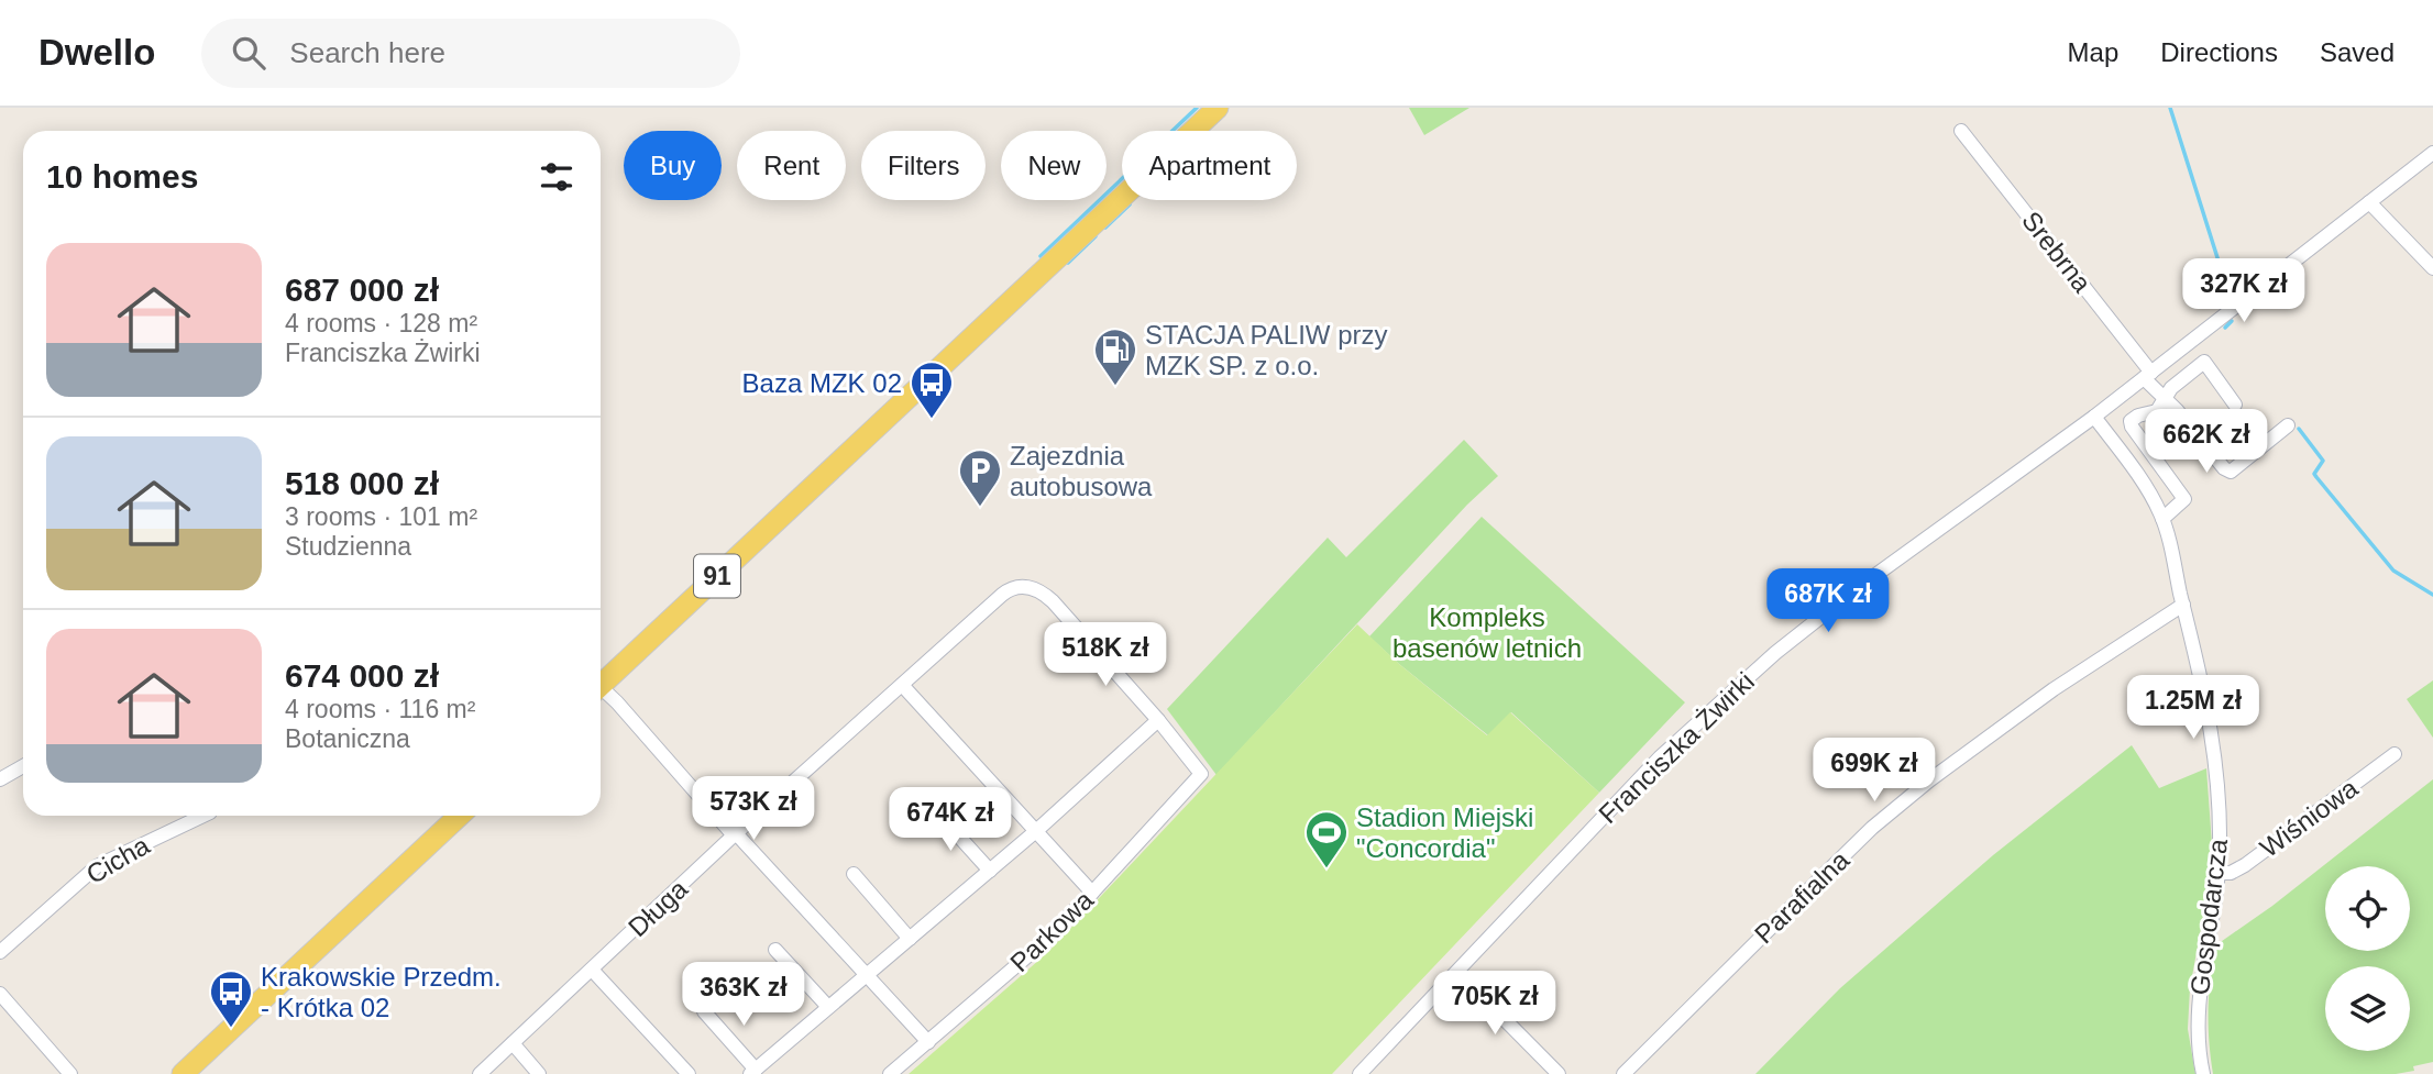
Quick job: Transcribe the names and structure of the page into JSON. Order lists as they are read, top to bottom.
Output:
{
  "streets": {
    "main road": ["91"],
    "street": [
      "Srebrna",
      "Franciszka Żwirki",
      "Wiśniowa",
      "Cicha",
      "Parafialna",
      "Długa",
      "Gospodarcza",
      "Parkowa"
    ]
  },
  "crossings": [
    ["Srebrna", "Franciszka Żwirki"],
    ["Franciszka Żwirki", "Gospodarcza"],
    ["Wiśniowa", "Gospodarcza"],
    ["Parafialna", "Gospodarcza"],
    ["Długa", "Parkowa"]
  ],
  "parks": ["Kompleks basenów letnich"],
  "places": {
    "fuel station": ["STACJA PALIW przy MZK SP. z o.o."],
    "bus stop": ["Baza MZK 02", "Krakowskie Przedm. - Krótka 02"],
    "parking": ["Zajezdnia autobusowa"],
    "sports": ["Stadion Miejski \"Concordia\""]
  },
  "page": {
    "header": "Dwello",
    "search": "Search here",
    "nav": ["Map", "Directions", "Saved"],
    "chip": [
      "Buy",
      "Rent",
      "Filters",
      "New",
      "Apartment"
    ],
    "heading": "10 homes",
    "list": [
      {
        "name": "687 000 zł",
        "note": "4 rooms · 128 m² · Franciszka Żwirki"
      },
      {
        "name": "518 000 zł",
        "note": "3 rooms · 101 m² · Studzienna"
      },
      {
        "name": "674 000 zł",
        "note": "4 rooms · 116 m² · Botaniczna"
      }
    ],
    "price": [
      "327K zł",
      "662K zł",
      "687K zł",
      "518K zł",
      "1.25M zł",
      "699K zł",
      "573K zł",
      "674K zł",
      "363K zł",
      "705K zł"
    ]
  }
}
